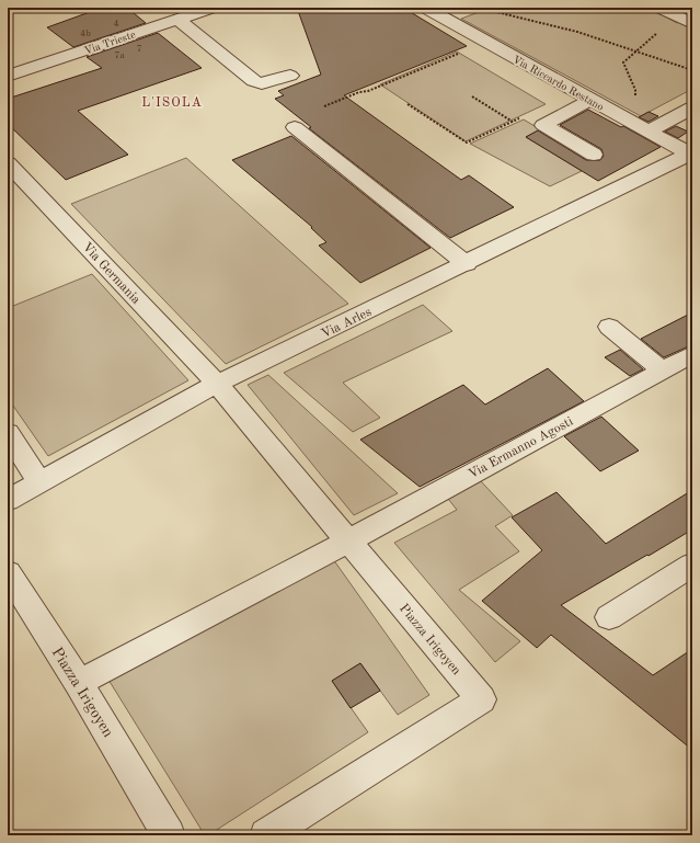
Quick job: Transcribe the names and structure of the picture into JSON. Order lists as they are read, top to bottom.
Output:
{
  "streets": {
    "street": [
      "Via Trieste",
      "Via Riccardo Restano",
      "Via Germania",
      "Via Arles",
      "Via Ermanno Agosti",
      "Piazza Irigoyen"
    ]
  },
  "crossings": [
    ["Via Riccardo Restano", "Via Arles"],
    ["Via Germania", "Via Arles"],
    ["Via Germania", "Piazza Irigoyen"],
    ["Via Arles", "Piazza Irigoyen"],
    ["Via Ermanno Agosti", "Piazza Irigoyen"]
  ],
  "districts": ["L'ISOLA"],
  "house_numbers": [
    "4",
    "4b",
    "7",
    "7a"
  ]
}
